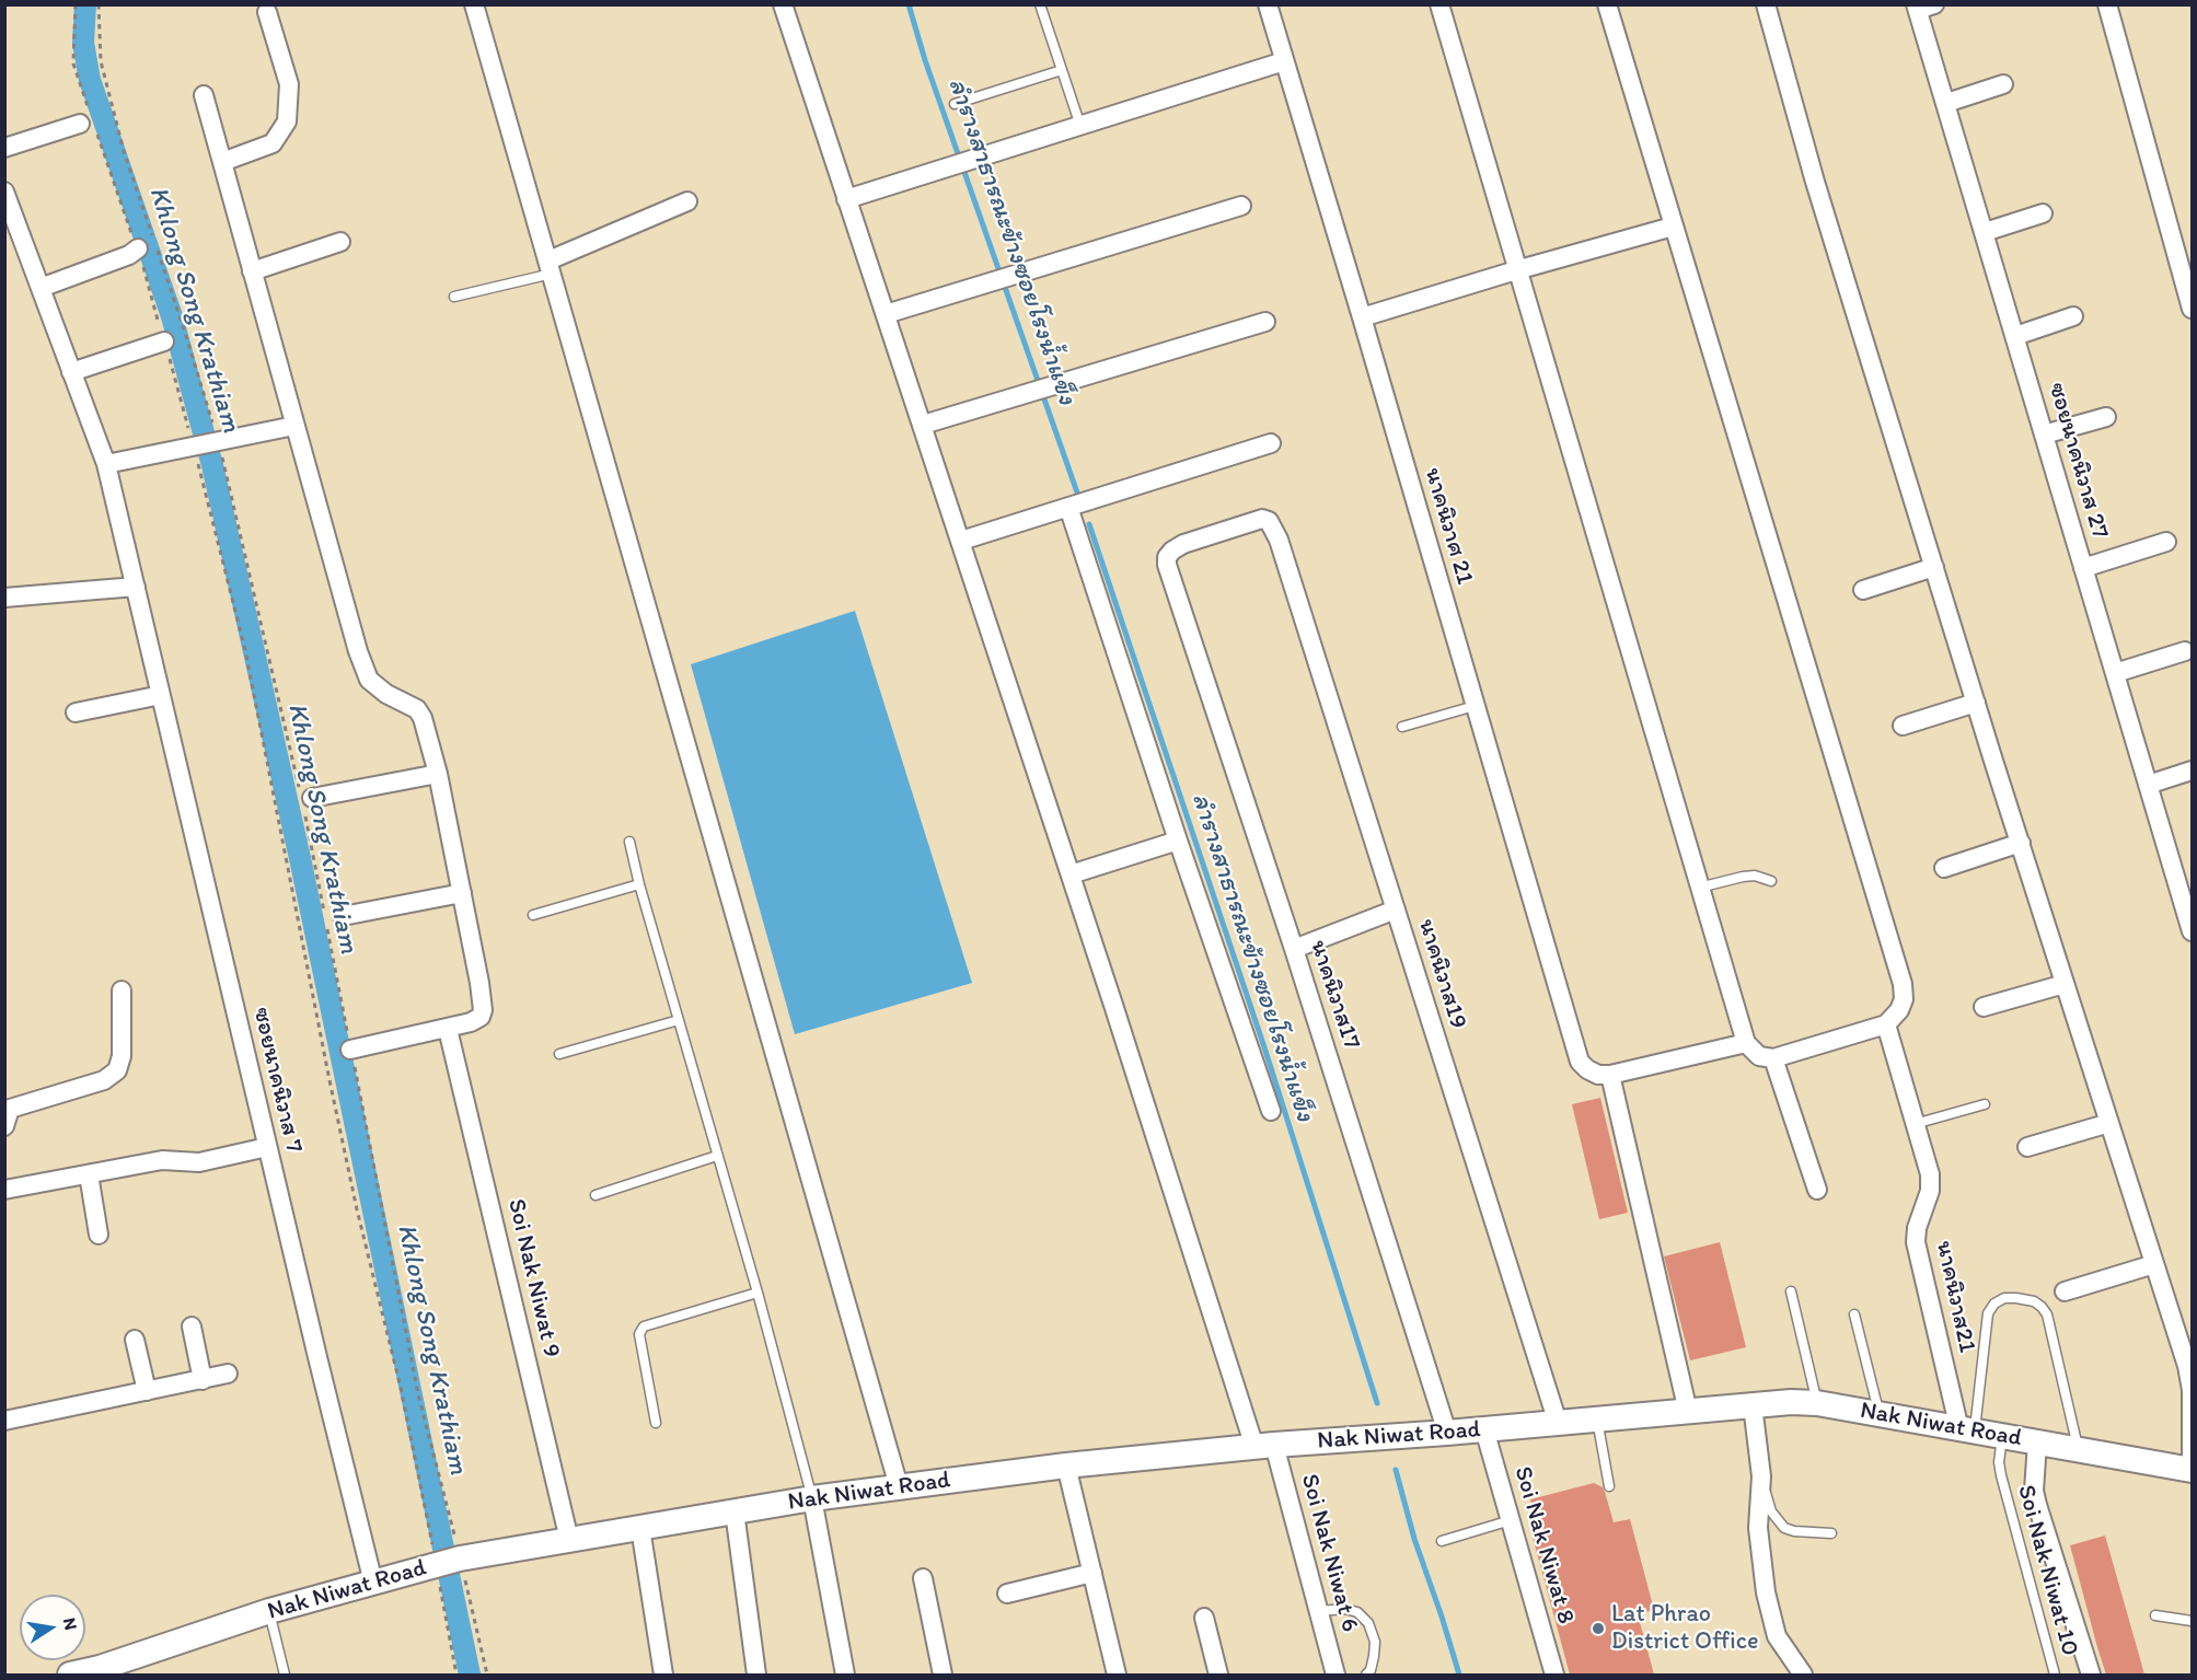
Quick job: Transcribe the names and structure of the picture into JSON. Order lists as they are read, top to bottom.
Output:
{
  "streets": {
    "main road": ["Nak Niwat Road"],
    "street": [
      "ซอยนาคนิวาส 27",
      "นาคนิวาศ 21",
      "นาคนิวาส19",
      "นาคนิวาส17",
      "ซอยนาคนิวาส 7",
      "Soi Nak Niwat 9",
      "นาคนิวาส21",
      "Soi Nak Niwat 8",
      "Soi Nak Niwat 6"
    ],
    "lane": ["Soi Nak Niwat 10"]
  },
  "crossings": [
    ["นาคนิวาส19", "นาคนิวาส17"],
    ["นาคนิวาส19", "Nak Niwat Road"],
    ["นาคนิวาส17", "Nak Niwat Road"],
    ["ซอยนาคนิวาส 7", "Nak Niwat Road"],
    ["Soi Nak Niwat 9", "Nak Niwat Road"],
    ["นาคนิวาส21", "Nak Niwat Road"],
    ["Nak Niwat Road", "Soi Nak Niwat 8"],
    ["Nak Niwat Road", "Soi Nak Niwat 6"],
    ["Nak Niwat Road", "Soi Nak Niwat 10"]
  ],
  "water": ["ลำรางสาธารณะข้างซอยโรงน้ำแข็ง", "Khlong Song Krathiam"],
  "places": ["Lat Phrao District Office"],
  "north": "right"
}
